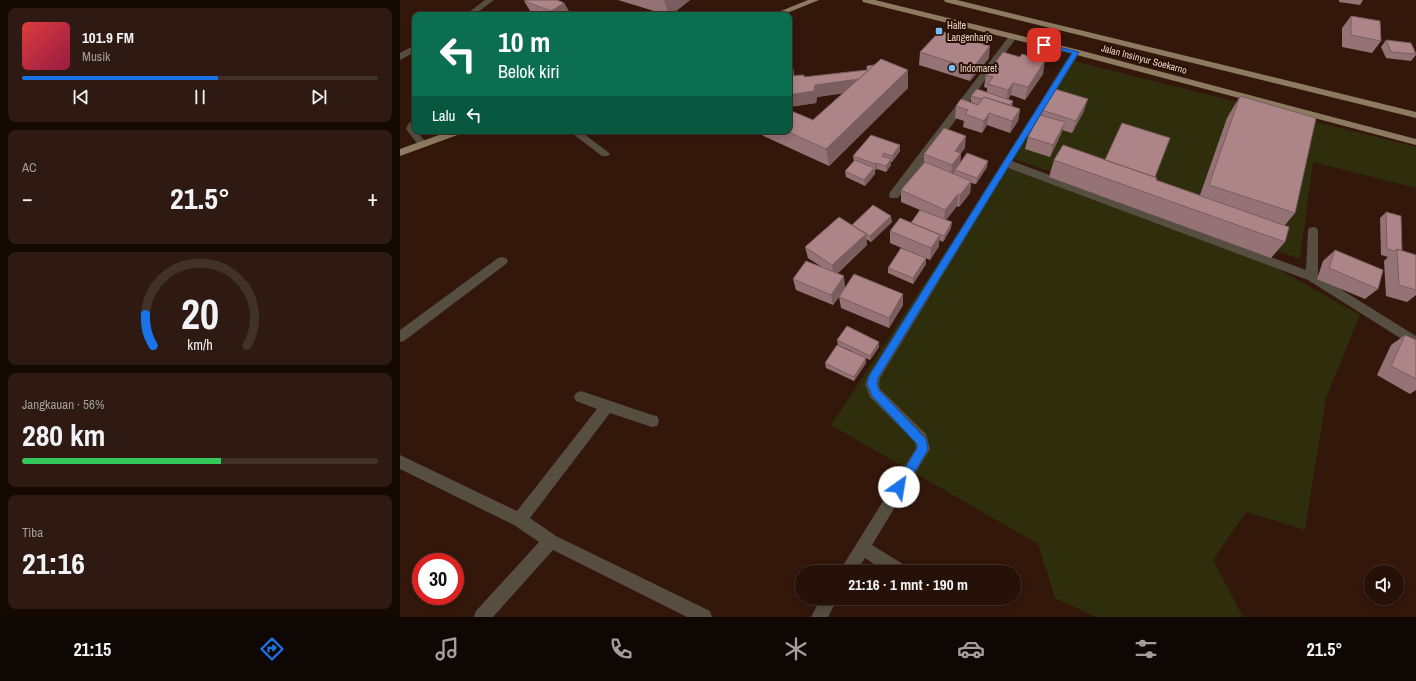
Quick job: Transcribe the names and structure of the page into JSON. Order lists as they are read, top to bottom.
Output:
{
  "streets": {
    "main road": ["Jalan Insinyur Soekarno"]
  },
  "places": {
    "transit": ["Halte Langenharjo"],
    "other": ["Indomaret"]
  },
  "page": {
    "turn": ["10 m", "Belok kiri"],
    "song": ["101.9 FM", "Musik"],
    "then": "Lalu",
    "tile": [
      "AC",
      ["Jangkauan · 56%", "280 km"],
      ["Tiba", "21:16"]
    ],
    "heat": ["−", "21.5°", "+"],
    "limit": "30",
    "trip": "21:16 · 1 mnt · 190 m",
    "tabs": ["21:15", "21.5°"],
    "gauge": ["20", "km/h"]
  }
}
